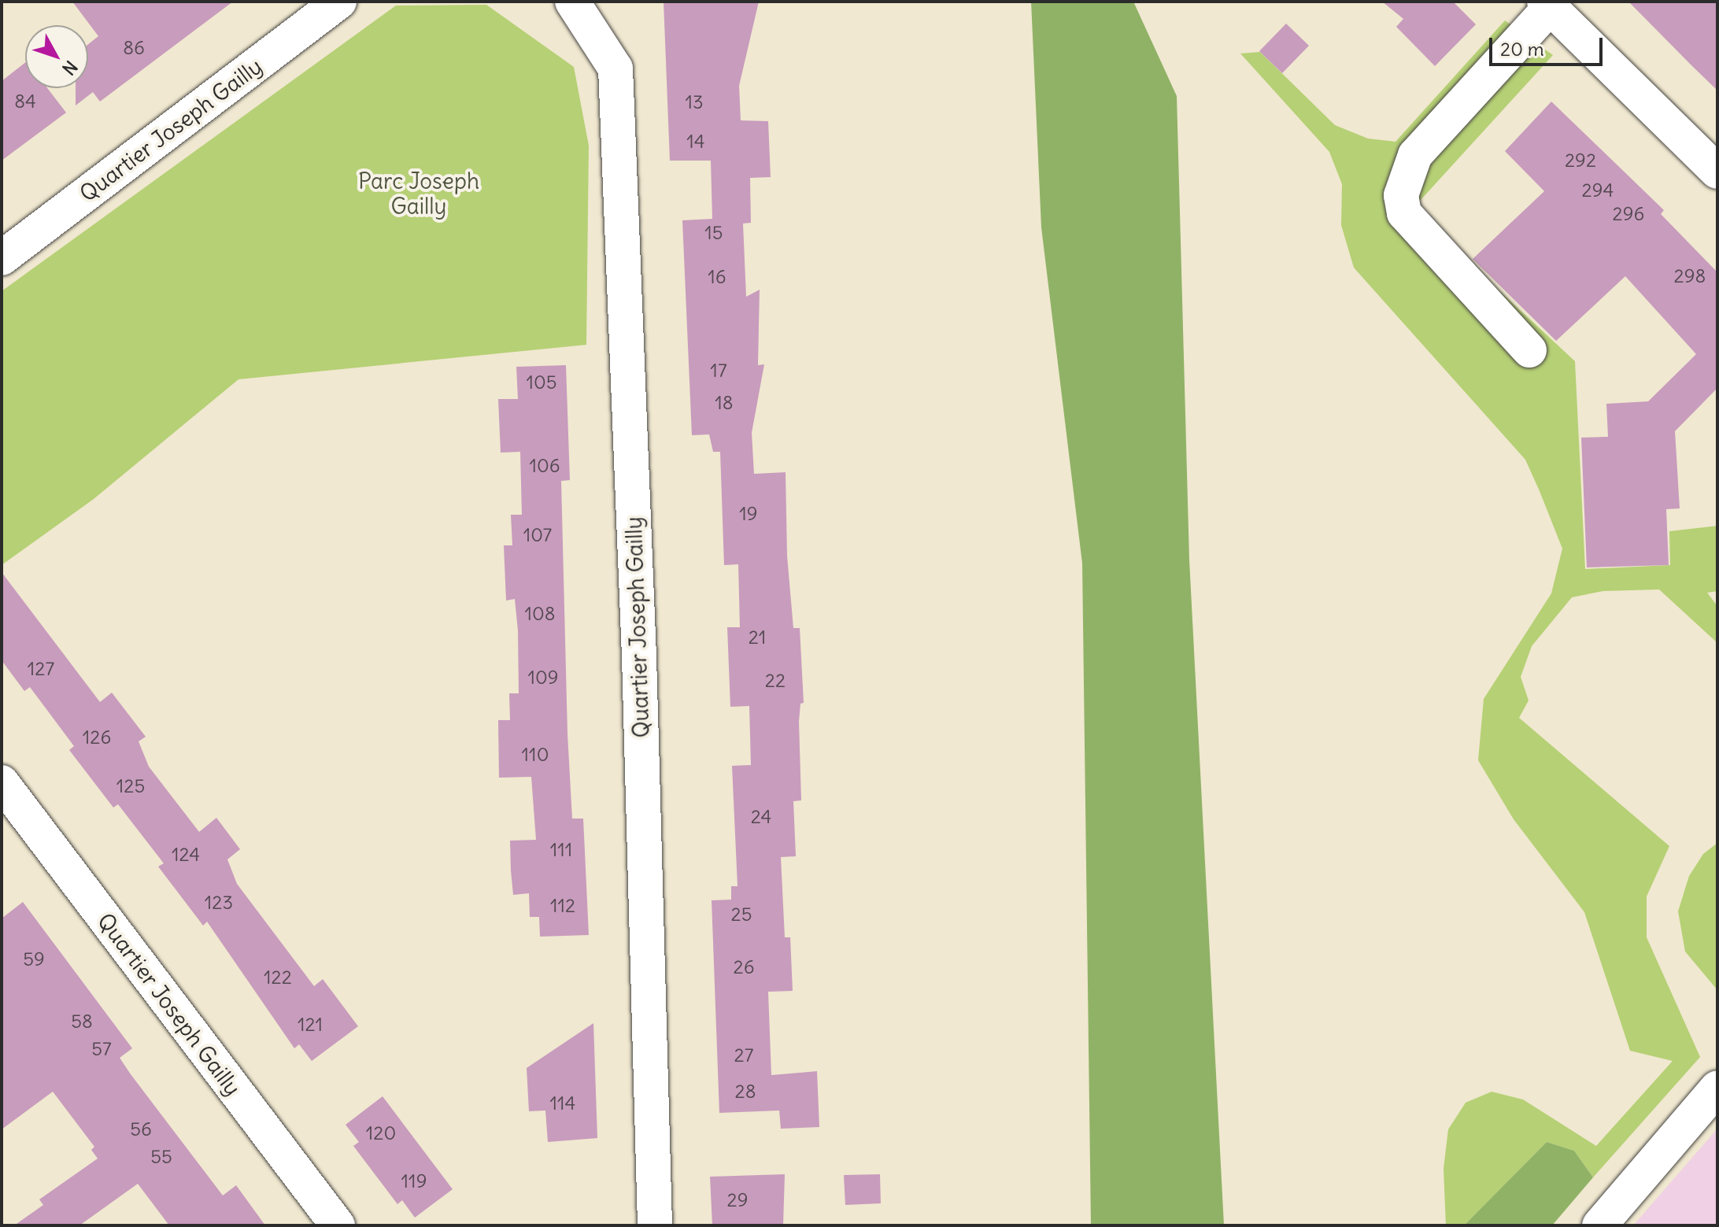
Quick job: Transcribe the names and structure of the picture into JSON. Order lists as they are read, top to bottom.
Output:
{
  "streets": {
    "street": ["Quartier Joseph Gailly"]
  },
  "parks": ["Parc Joseph Gailly"],
  "house_numbers": [
    "86",
    "84",
    "13",
    "14",
    "292",
    "294",
    "296",
    "15",
    "298",
    "16",
    "17",
    "105",
    "18",
    "106",
    "19",
    "107",
    "108",
    "21",
    "127",
    "109",
    "22",
    "126",
    "110",
    "125",
    "24",
    "111",
    "124",
    "123",
    "112",
    "25",
    "59",
    "26",
    "122",
    "58",
    "121",
    "57",
    "27",
    "28",
    "114",
    "56",
    "120",
    "55",
    "119",
    "29"
  ],
  "scale_bar": "20 m",
  "north": "bottom right"
}
